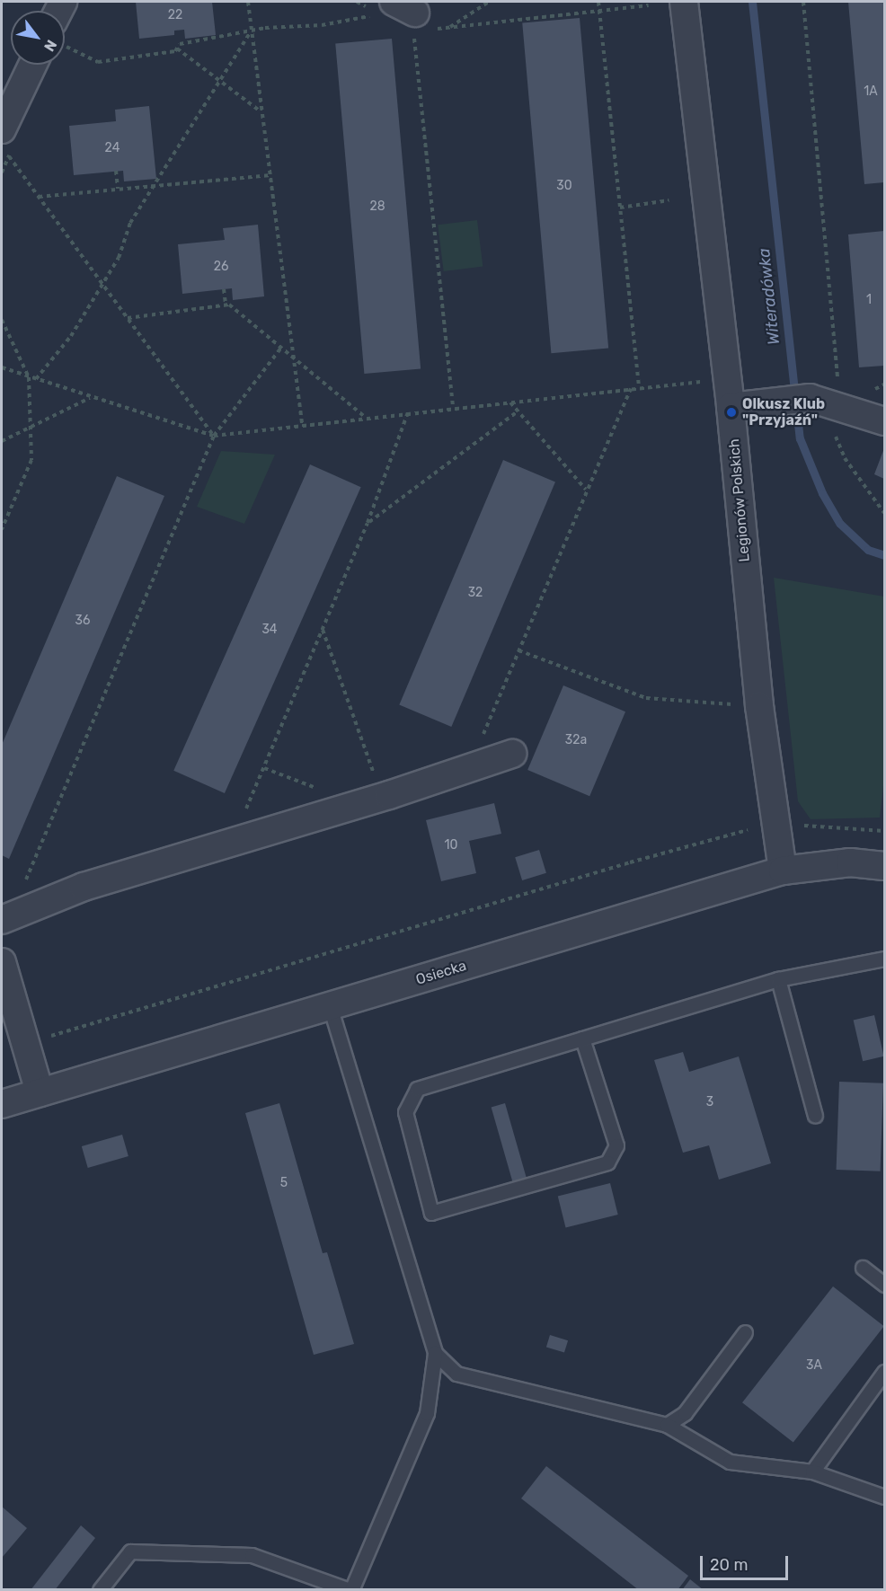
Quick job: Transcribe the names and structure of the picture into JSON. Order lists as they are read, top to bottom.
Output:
{
  "streets": {
    "street": ["Legionów Polskich", "Osiecka"]
  },
  "crossings": [
    ["Legionów Polskich", "Osiecka"]
  ],
  "water": ["Witeradówka"],
  "places": ["Olkusz Klub \"Przyjaźń\""],
  "house_numbers": [
    "22",
    "1A",
    "24",
    "30",
    "28",
    "26",
    "1",
    "32",
    "36",
    "34",
    "32a",
    "10",
    "3",
    "5",
    "3A"
  ],
  "scale_bar": "20 m",
  "north": "bottom right"
}
